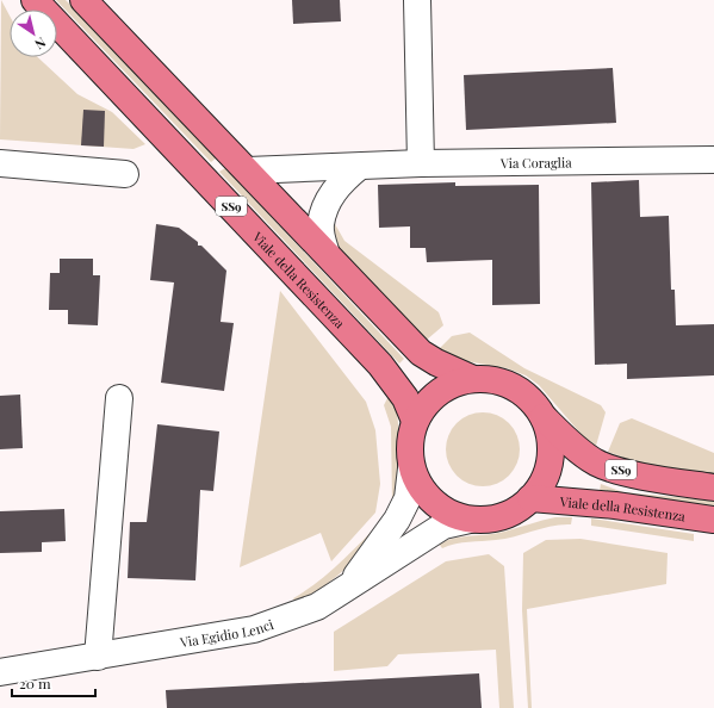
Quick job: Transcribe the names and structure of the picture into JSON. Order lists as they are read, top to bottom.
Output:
{
  "streets": {
    "main road": ["SS9", "Viale della Resistenza"],
    "street": ["Via Coraglia", "Via Egidio Lenci"]
  },
  "crossings": [
    ["Via Coraglia", "SS9"],
    ["SS9", "Viale della Resistenza"],
    ["SS9", "Via Egidio Lenci"],
    ["Viale della Resistenza", "Via Egidio Lenci"]
  ],
  "scale_bar": "20 m",
  "north": "bottom right"
}
